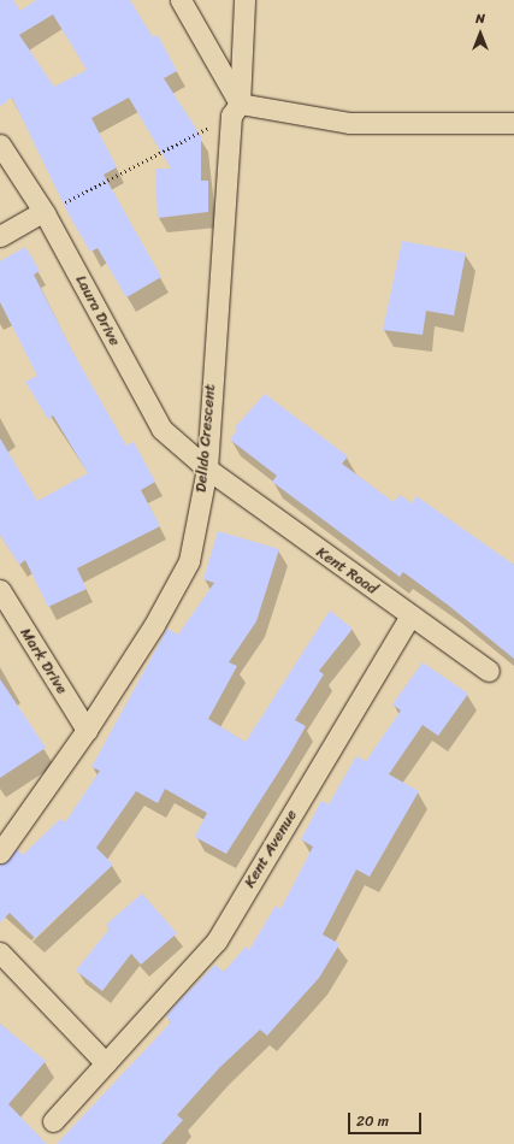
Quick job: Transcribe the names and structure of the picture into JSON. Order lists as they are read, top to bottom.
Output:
{
  "streets": {
    "street": [
      "Laura Drive",
      "Delido Crescent",
      "Kent Road",
      "Mark Drive",
      "Kent Avenue"
    ]
  },
  "crossings": [
    ["Laura Drive", "Delido Crescent"],
    ["Laura Drive", "Kent Road"],
    ["Delido Crescent", "Kent Road"],
    ["Delido Crescent", "Mark Drive"],
    ["Kent Road", "Kent Avenue"]
  ],
  "scale_bar": "20 m",
  "north": "top"
}
